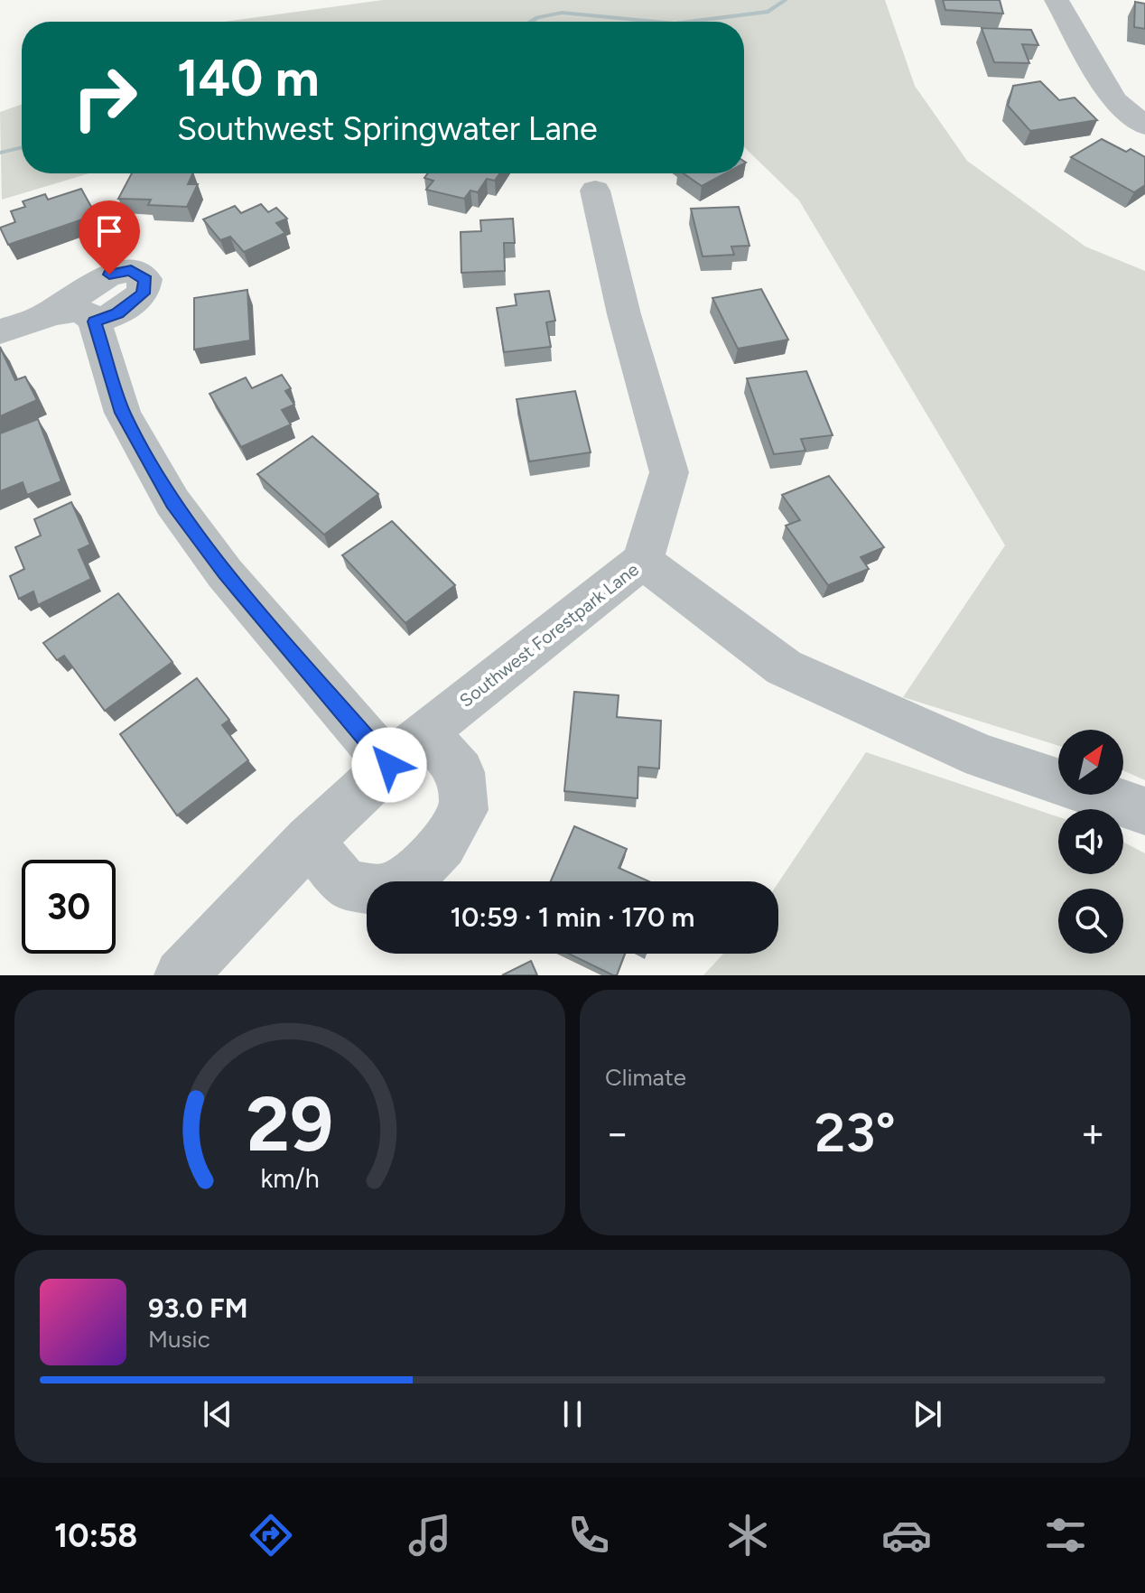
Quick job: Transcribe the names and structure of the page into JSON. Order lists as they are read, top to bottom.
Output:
{
  "streets": {
    "street": ["Southwest Forestpark Lane"]
  },
  "north": "top right",
  "page": {
    "turn": ["140 m", "Southwest Springwater Lane"],
    "limit": "30",
    "trip": "10:59 · 1 min · 170 m",
    "tile": "Climate",
    "heat": ["−", "23°", "+"],
    "song": ["93.0 FM", "Music"],
    "tabs": "10:58",
    "gauge": ["29", "km/h"]
  }
}
